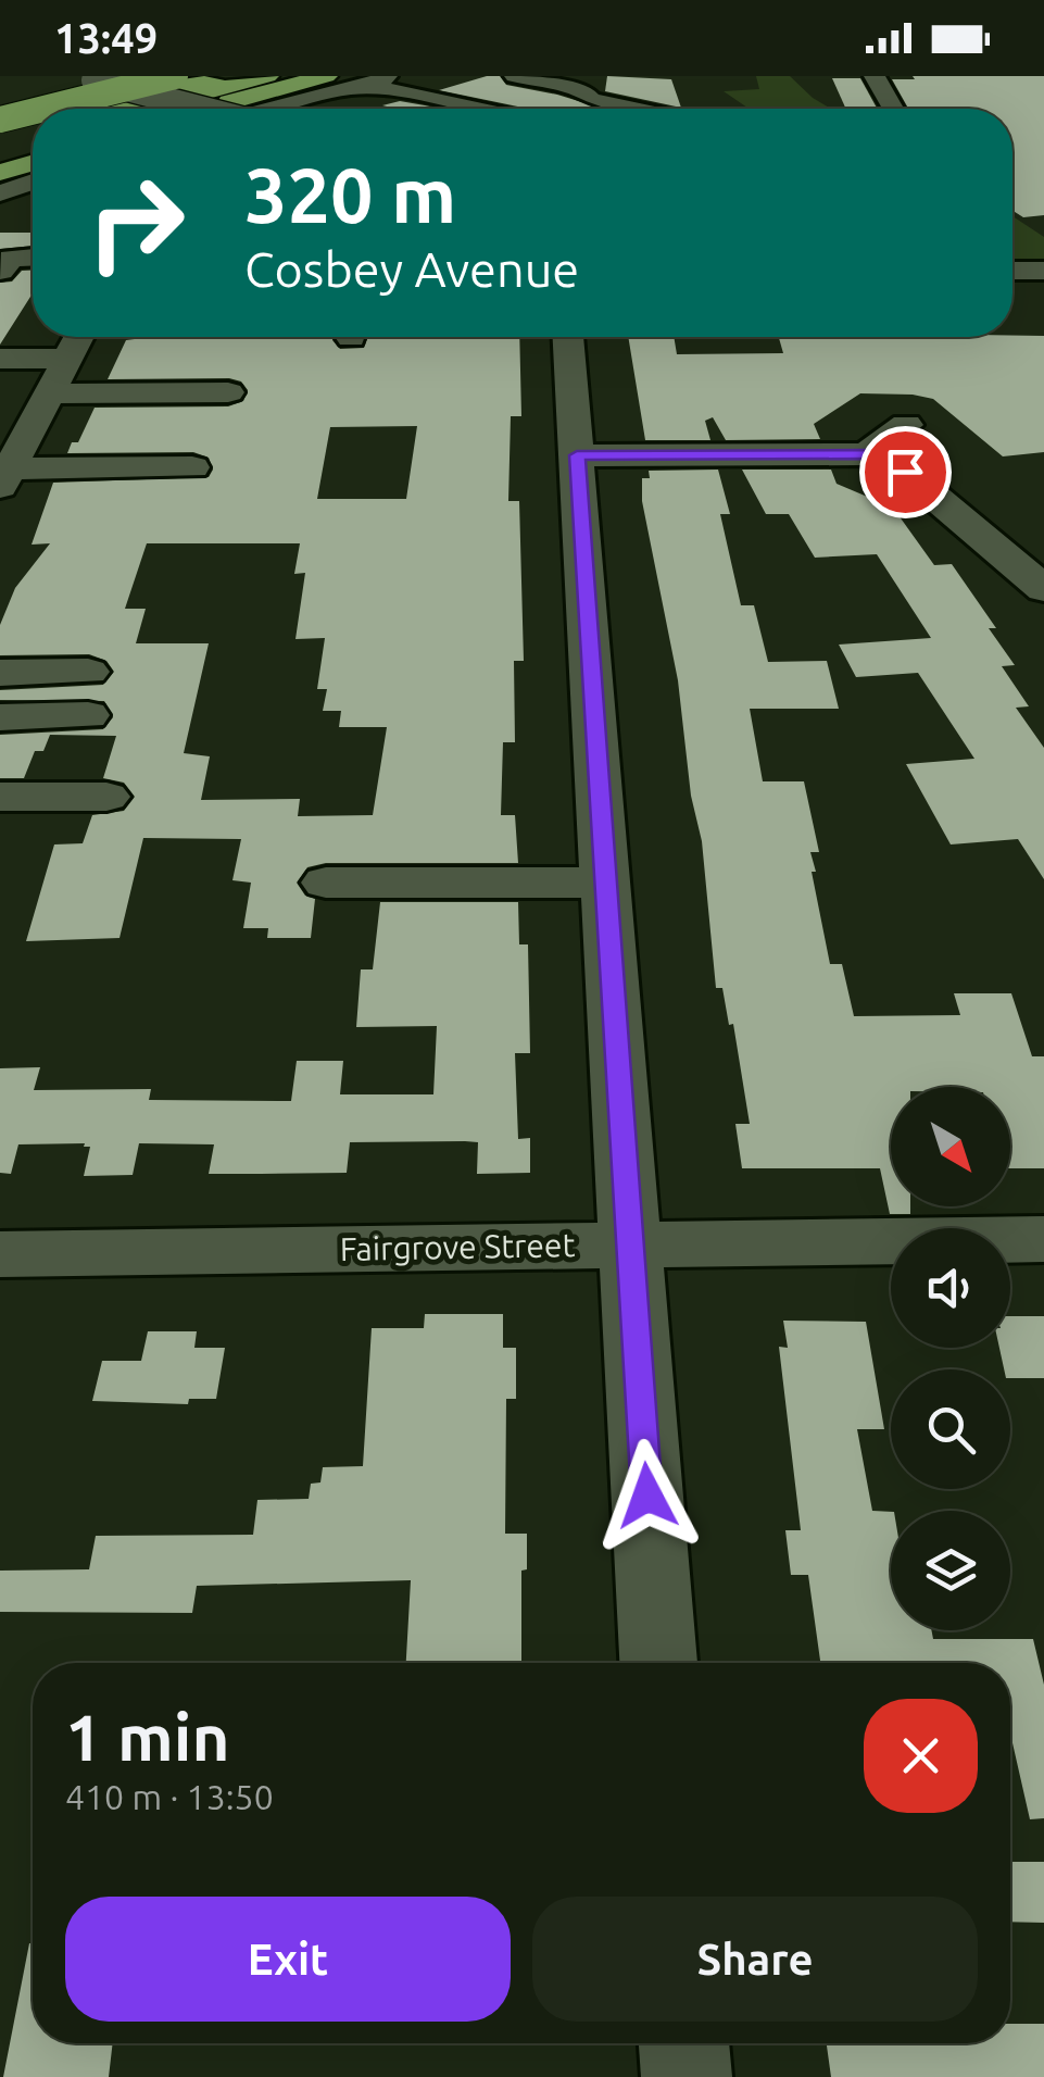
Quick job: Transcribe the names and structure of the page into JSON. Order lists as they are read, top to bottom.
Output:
{
  "streets": {
    "street": ["Fairgrove Street"]
  },
  "north": "bottom right",
  "page": {
    "status": "13:49",
    "turn": ["320 m", "Cosbey Avenue"],
    "heading": ["1 min", "410 m · 13:50"],
    "buttons": ["Exit", "Share"]
  }
}
